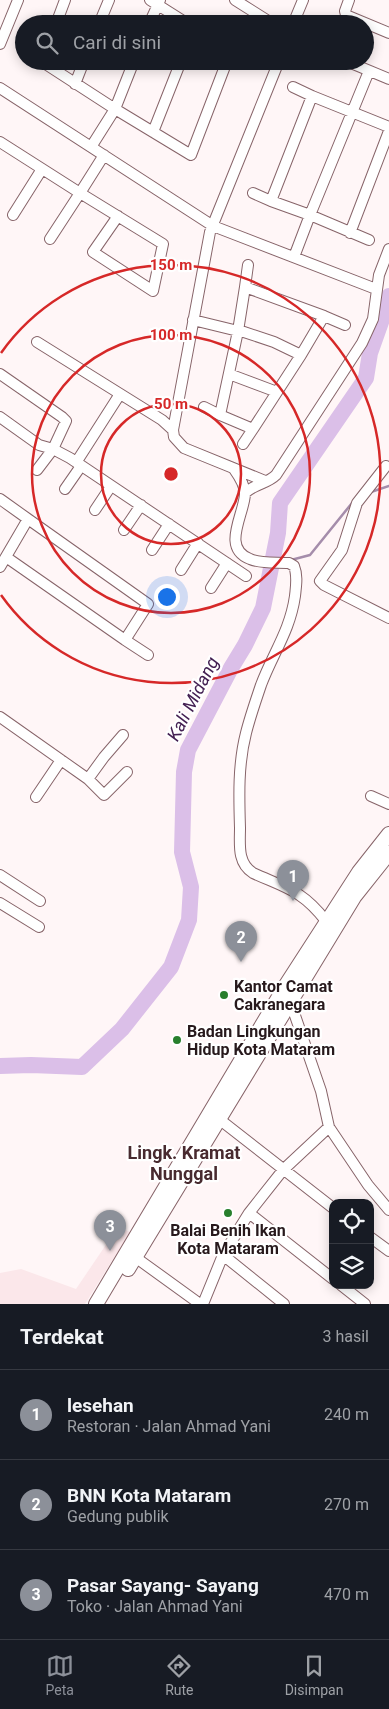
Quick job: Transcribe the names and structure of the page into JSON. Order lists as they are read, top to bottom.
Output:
{
  "districts": ["Lingk. Kramat Nunggal"],
  "water": ["Kali Midang"],
  "places": ["Kantor Camat Cakranegara", "Badan Lingkungan Hidup Kota Mataram", "Balai Benih Ikan Kota Mataram"],
  "page": {
    "search": "Cari di sini",
    "pins": ["1", "2", "3"],
    "heading": ["Terdekat", "3 hasil"],
    "list": [
      {
        "mark": "1",
        "name": "lesehan",
        "note": "Restoran · Jalan Ahmad Yani",
        "value": "240 m"
      },
      {
        "mark": "2",
        "name": "BNN Kota Mataram",
        "note": "Gedung publik",
        "value": "270 m"
      },
      {
        "mark": "3",
        "name": "Pasar Sayang- Sayang",
        "note": "Toko · Jalan Ahmad Yani",
        "value": "470 m"
      }
    ],
    "nav": ["Peta", "Rute", "Disimpan"]
  },
  "rings": ["150 m", "100 m", "50 m"]
}
